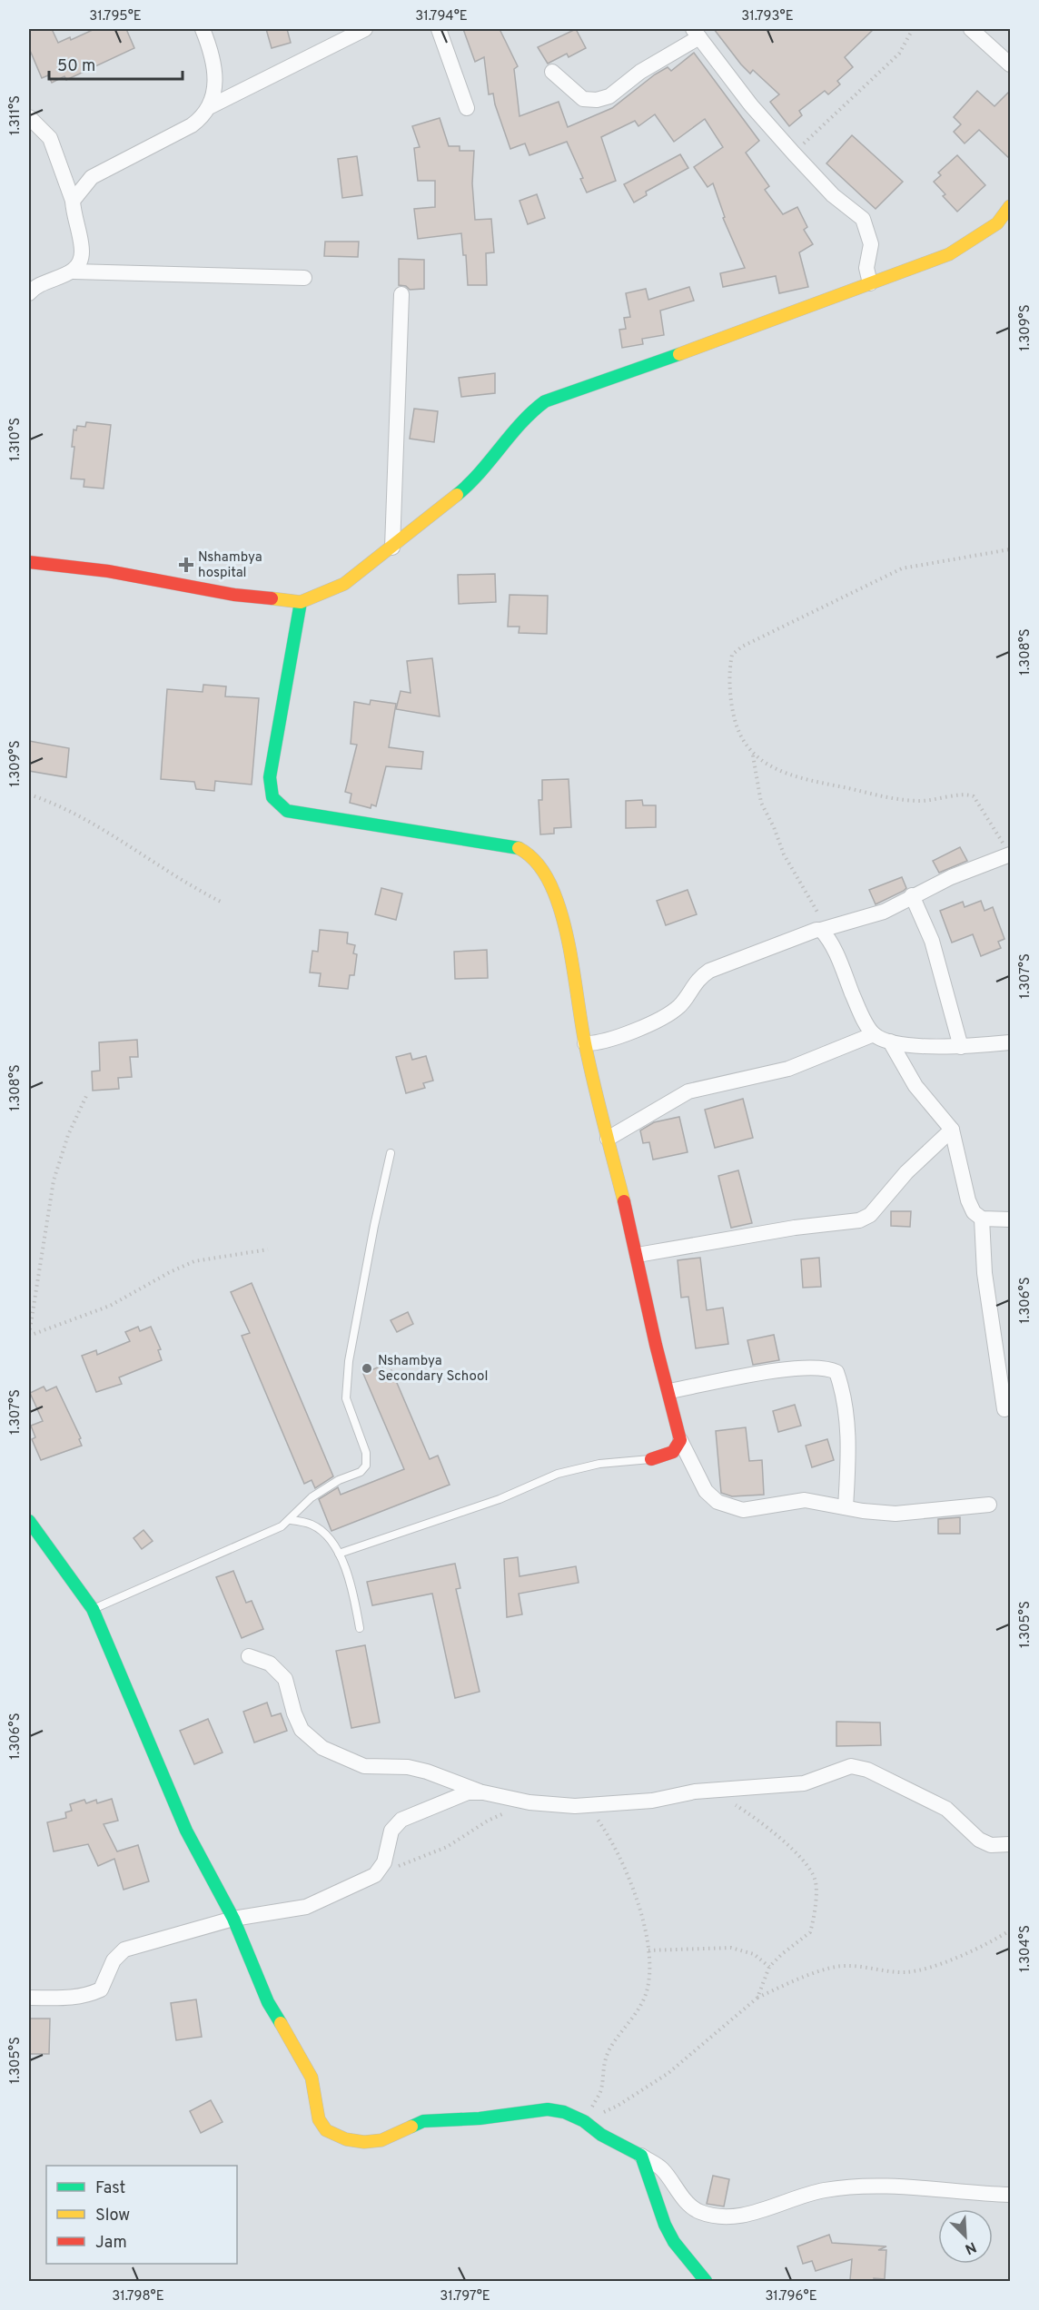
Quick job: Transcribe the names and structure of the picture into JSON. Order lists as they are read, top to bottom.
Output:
{
  "places": {
    "health": ["Nshambya hospital"],
    "other": ["Nshambya Secondary School"]
  },
  "legend": ["Fast", "Slow", "Jam"],
  "scale_bar": "50 m",
  "north": "bottom right",
  "coordinates": [
    "31.795°E",
    "31.794°E",
    "31.793°E",
    "1.311°S",
    "1.309°S",
    "1.310°S",
    "1.308°S",
    "1.307°S",
    "1.306°S",
    "1.305°S",
    "1.304°S",
    "31.798°E",
    "31.797°E",
    "31.796°E"
  ]
}
